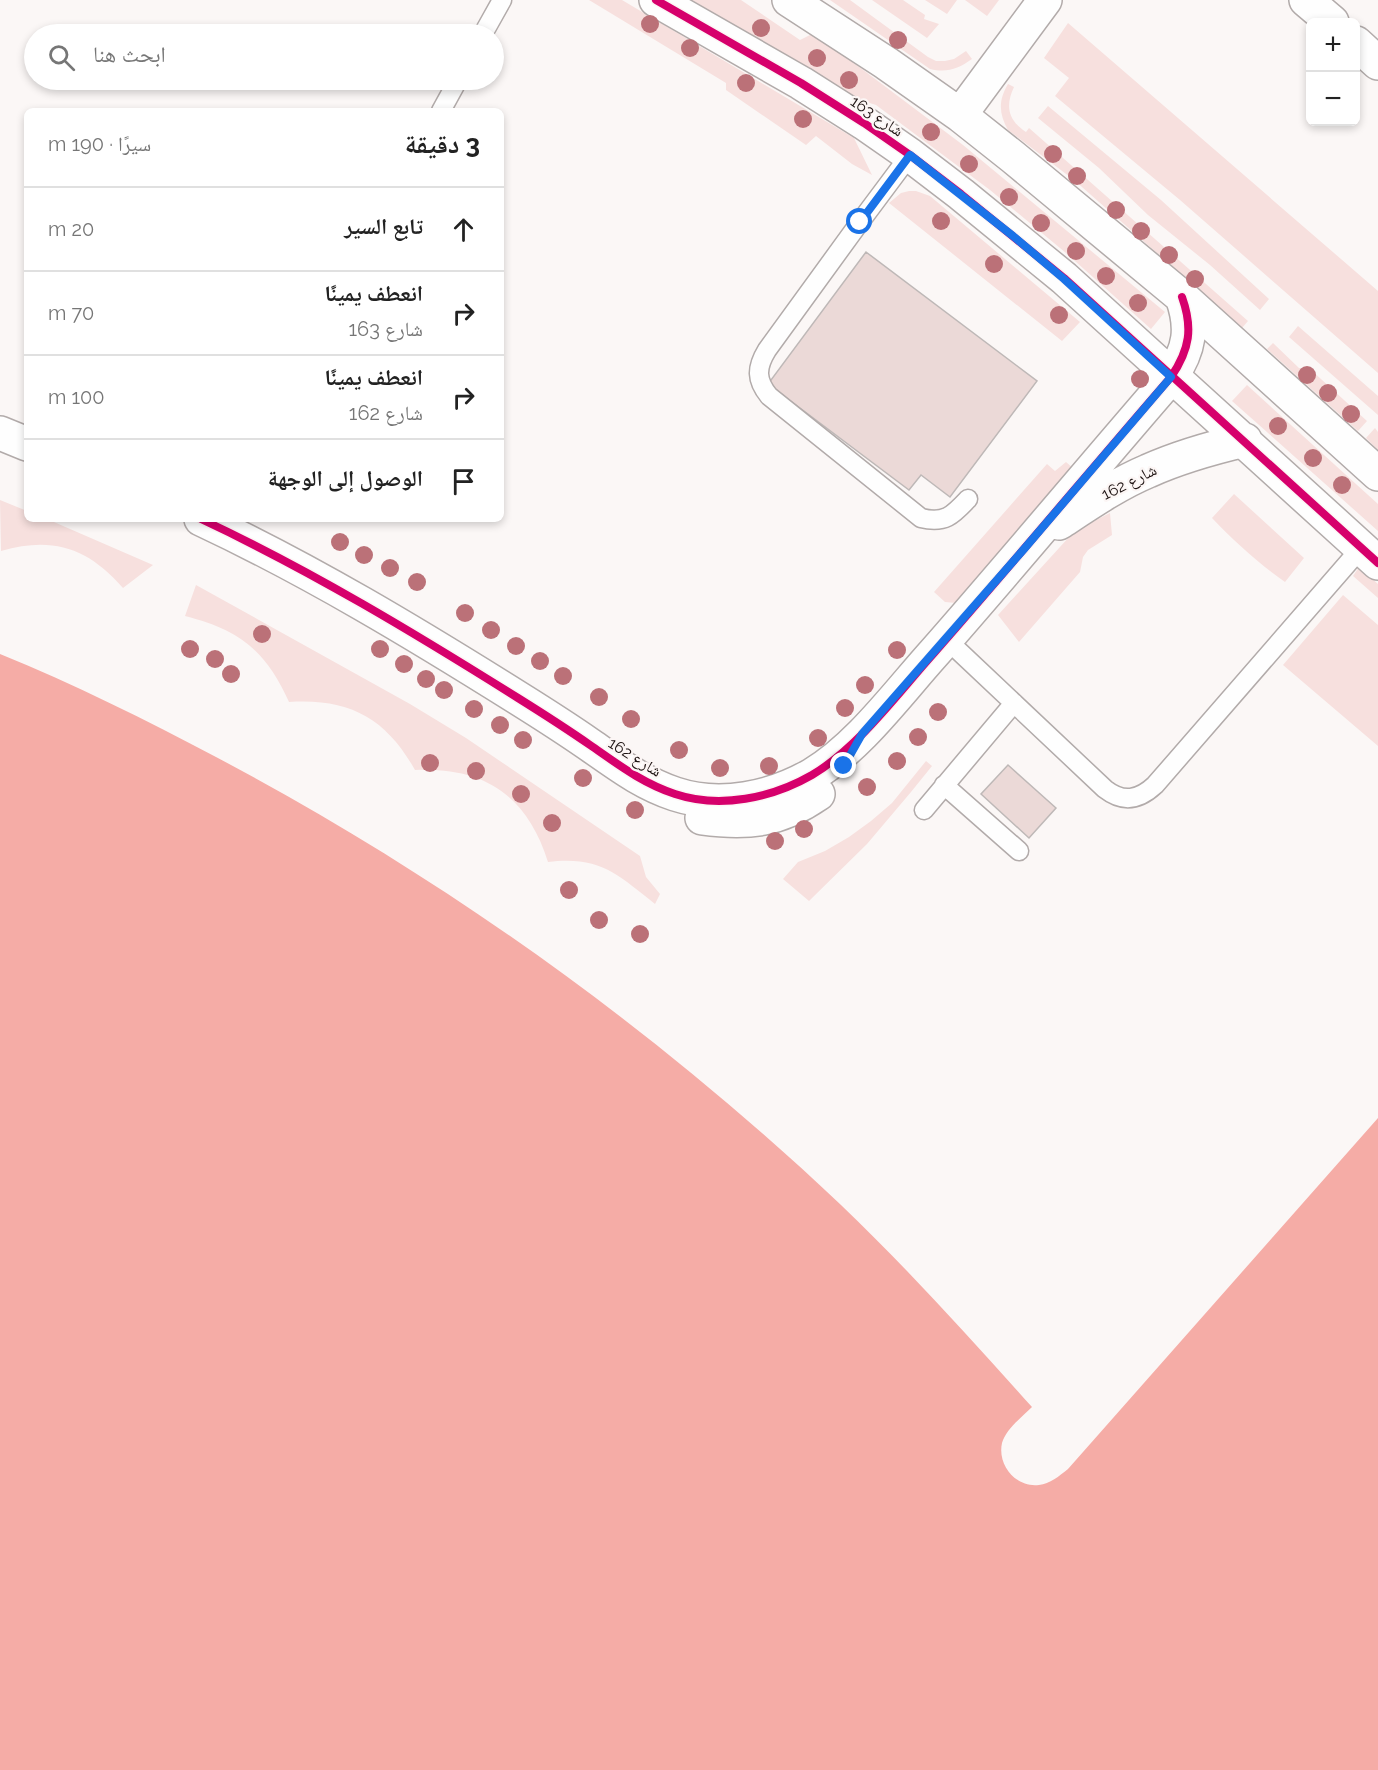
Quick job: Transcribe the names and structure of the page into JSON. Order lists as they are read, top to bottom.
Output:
{
  "streets": {
    "street": ["شارع 163", "شارع 162"]
  },
  "crossings": [
    ["شارع 163", "شارع 162"]
  ],
  "page": {
    "map_buttons": ["+", "−"],
    "search": "ابحث هنا",
    "heading": ["3 دقيقة", "سيرًا · 190 m"],
    "list": [
      ["تابع السير", "20 m"],
      ["انعطف يمينًا", "شارع 163", "70 m"],
      ["انعطف يمينًا", "شارع 162", "100 m"],
      "الوصول إلى الوجهة"
    ]
  }
}
